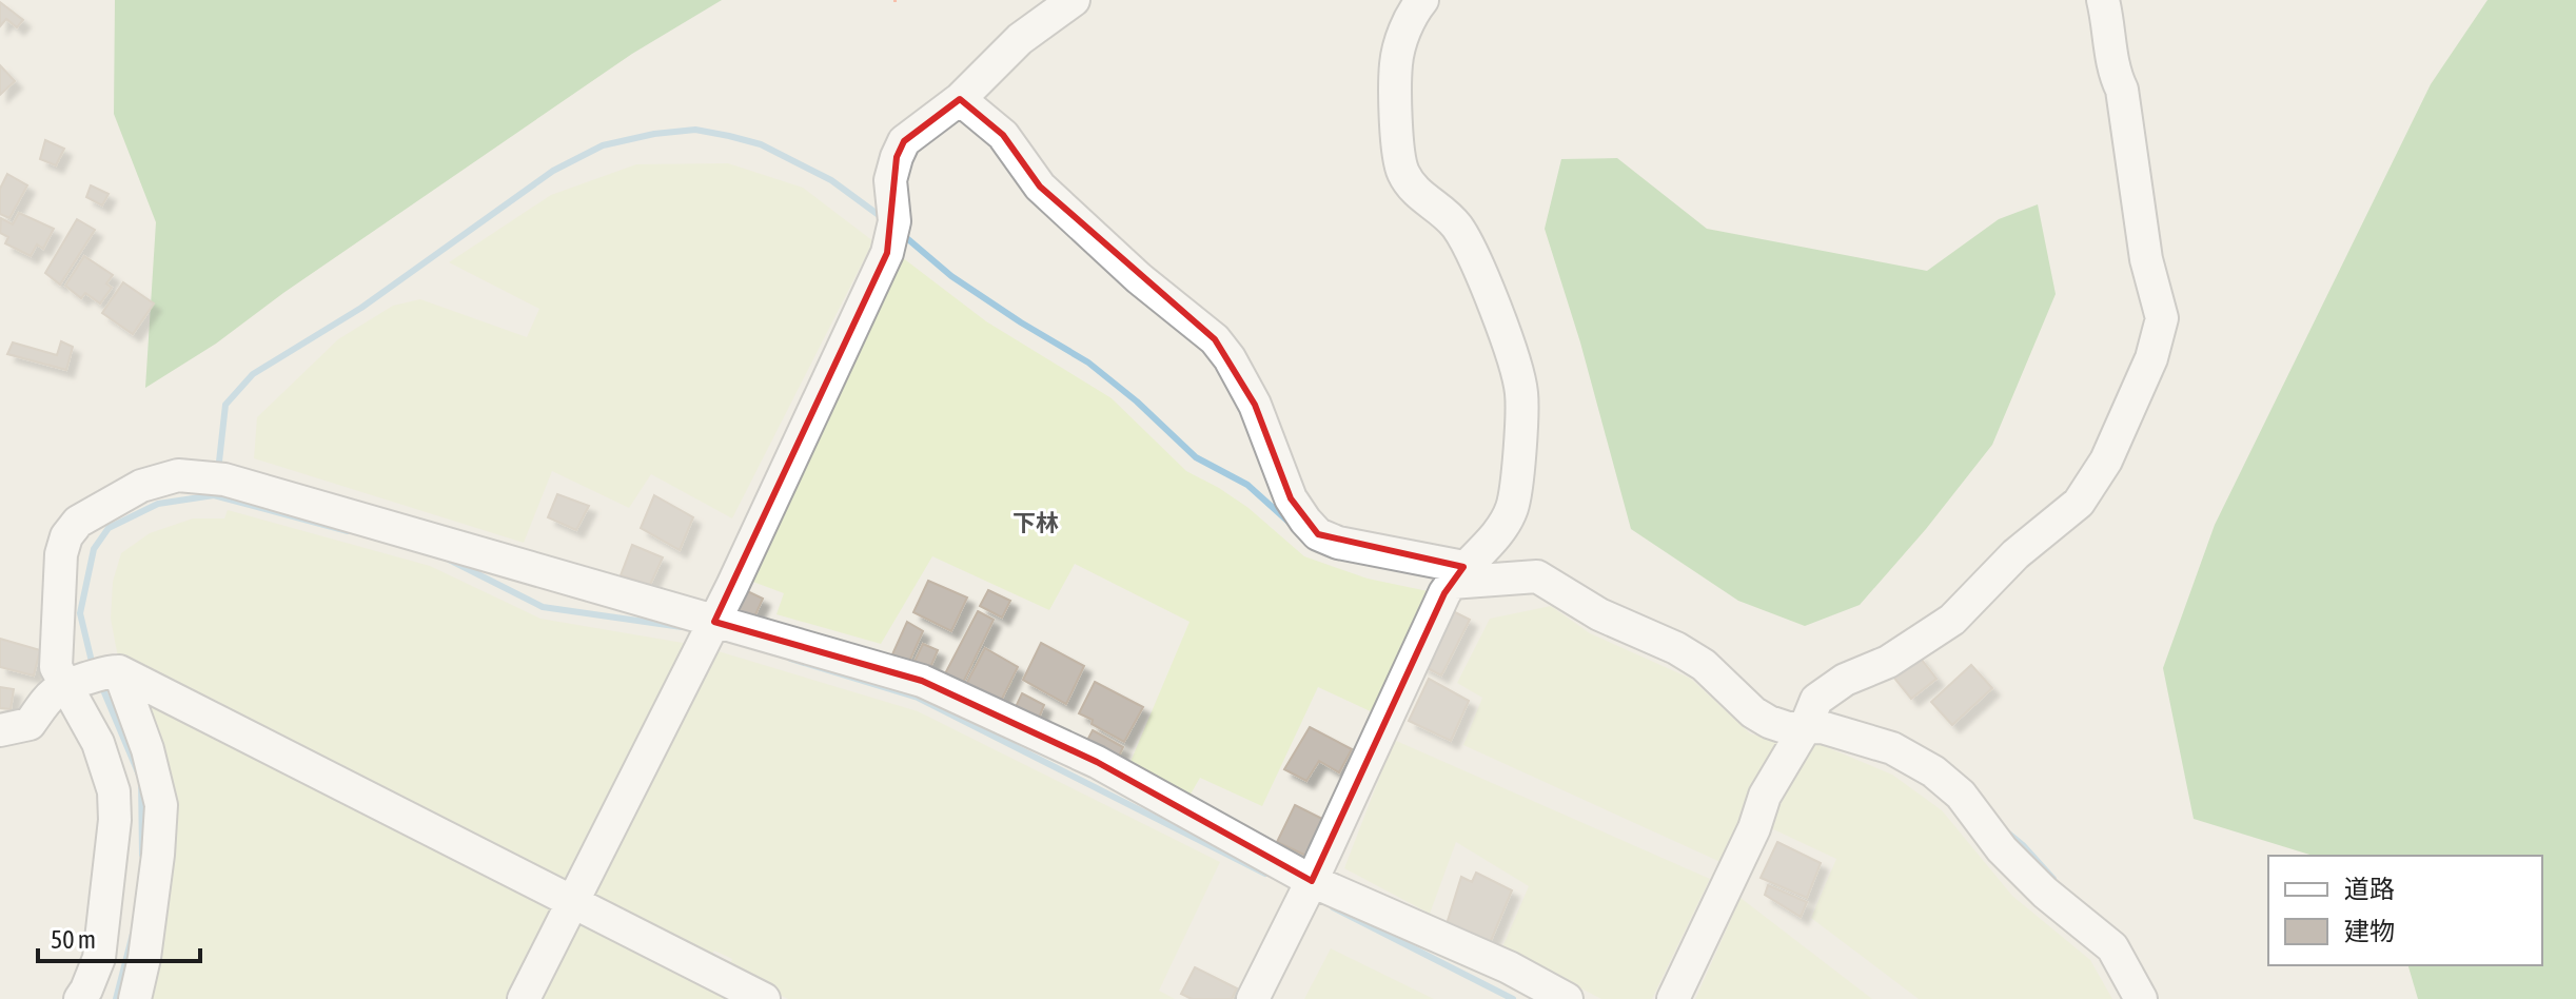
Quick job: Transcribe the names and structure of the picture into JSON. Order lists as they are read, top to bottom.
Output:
{
  "districts": ["下林"],
  "legend": ["道路", "建物"],
  "scale_bar": "50 m"
}
